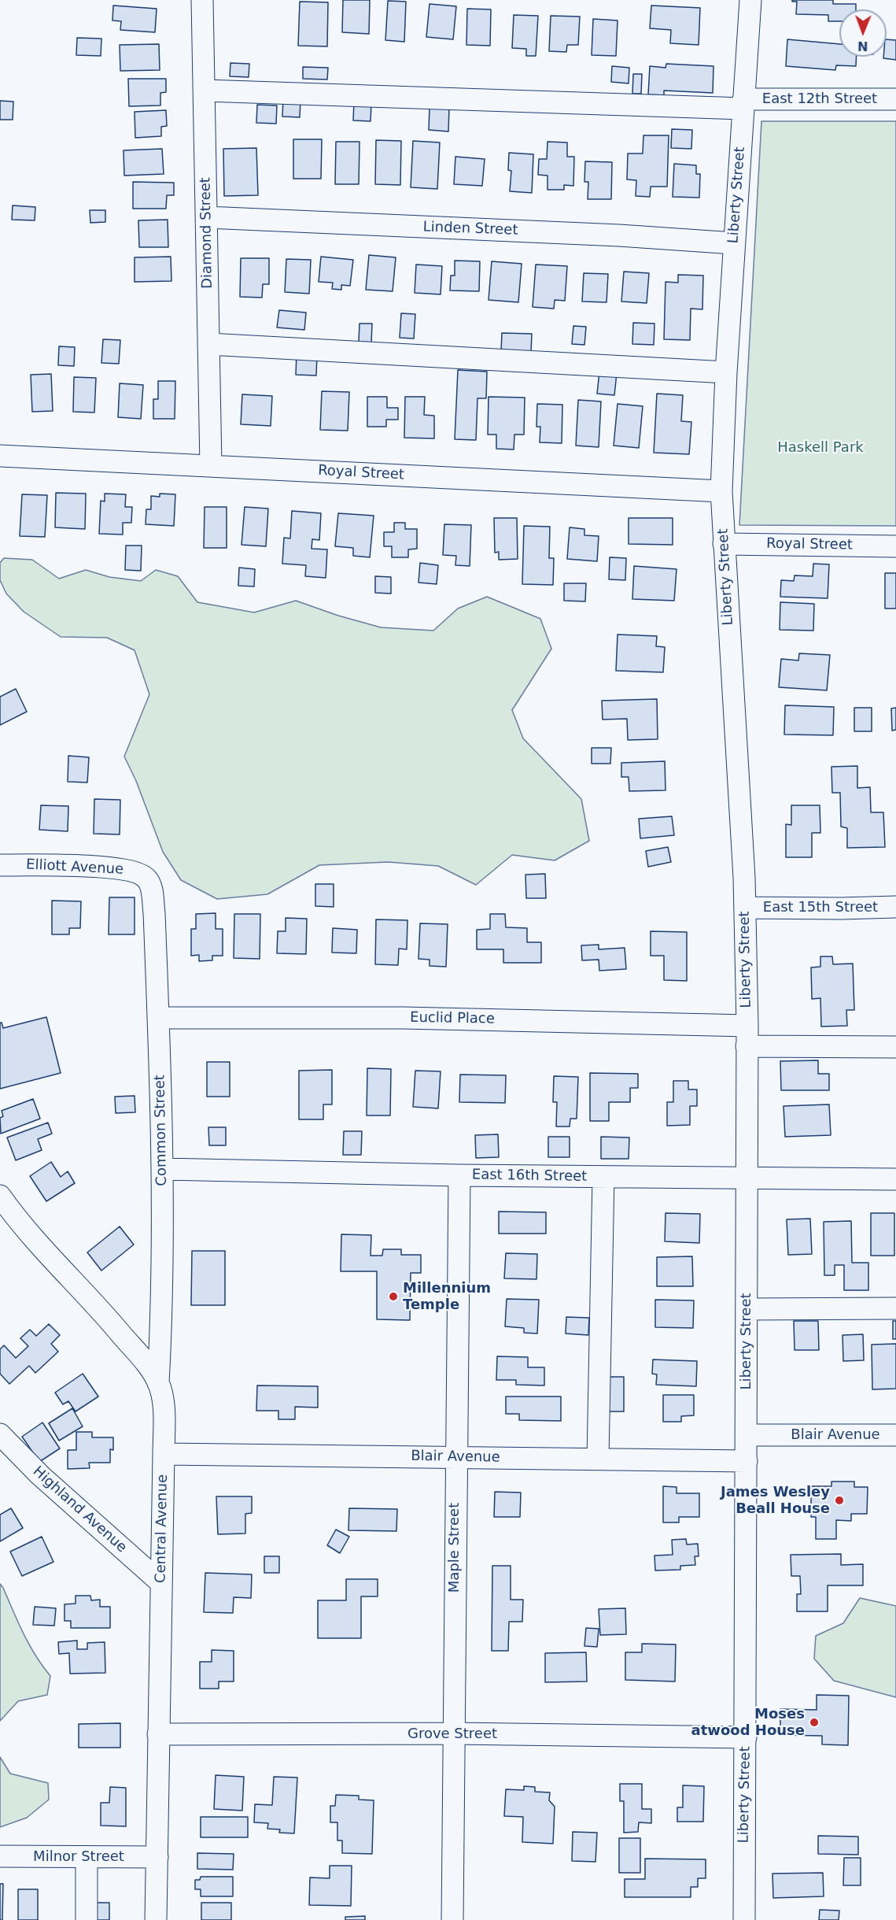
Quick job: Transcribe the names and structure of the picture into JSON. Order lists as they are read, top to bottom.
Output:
{
  "streets": {
    "street": [
      "East 12th Street",
      "Liberty Street",
      "Linden Street",
      "Diamond Street",
      "Royal Street",
      "Elliott Avenue",
      "East 15th Street",
      "Euclid Place",
      "Common Street",
      "East 16th Street",
      "Blair Avenue",
      "Highland Avenue",
      "Central Avenue",
      "Maple Street",
      "Grove Street",
      "Milnor Street"
    ]
  },
  "crossings": [
    ["East 12th Street", "Liberty Street"],
    ["East 12th Street", "Diamond Street"],
    ["Liberty Street", "Linden Street"],
    ["Liberty Street", "Royal Street"],
    ["Liberty Street", "East 15th Street"],
    ["Liberty Street", "Euclid Place"],
    ["Liberty Street", "East 16th Street"],
    ["Liberty Street", "Blair Avenue"],
    ["Liberty Street", "Grove Street"],
    ["Linden Street", "Diamond Street"],
    ["Diamond Street", "Royal Street"],
    ["Elliott Avenue", "Common Street"],
    ["Euclid Place", "Common Street"],
    ["Common Street", "East 16th Street"],
    ["Common Street", "Central Avenue"],
    ["East 16th Street", "Maple Street"],
    ["Blair Avenue", "Central Avenue"],
    ["Blair Avenue", "Maple Street"],
    ["Highland Avenue", "Central Avenue"],
    ["Central Avenue", "Grove Street"],
    ["Central Avenue", "Milnor Street"],
    ["Maple Street", "Grove Street"]
  ],
  "parks": ["Haskell Park"],
  "places": ["Millennium Temple", "James Wesley Beall House", "Moses atwood House"],
  "north": "bottom"
}
